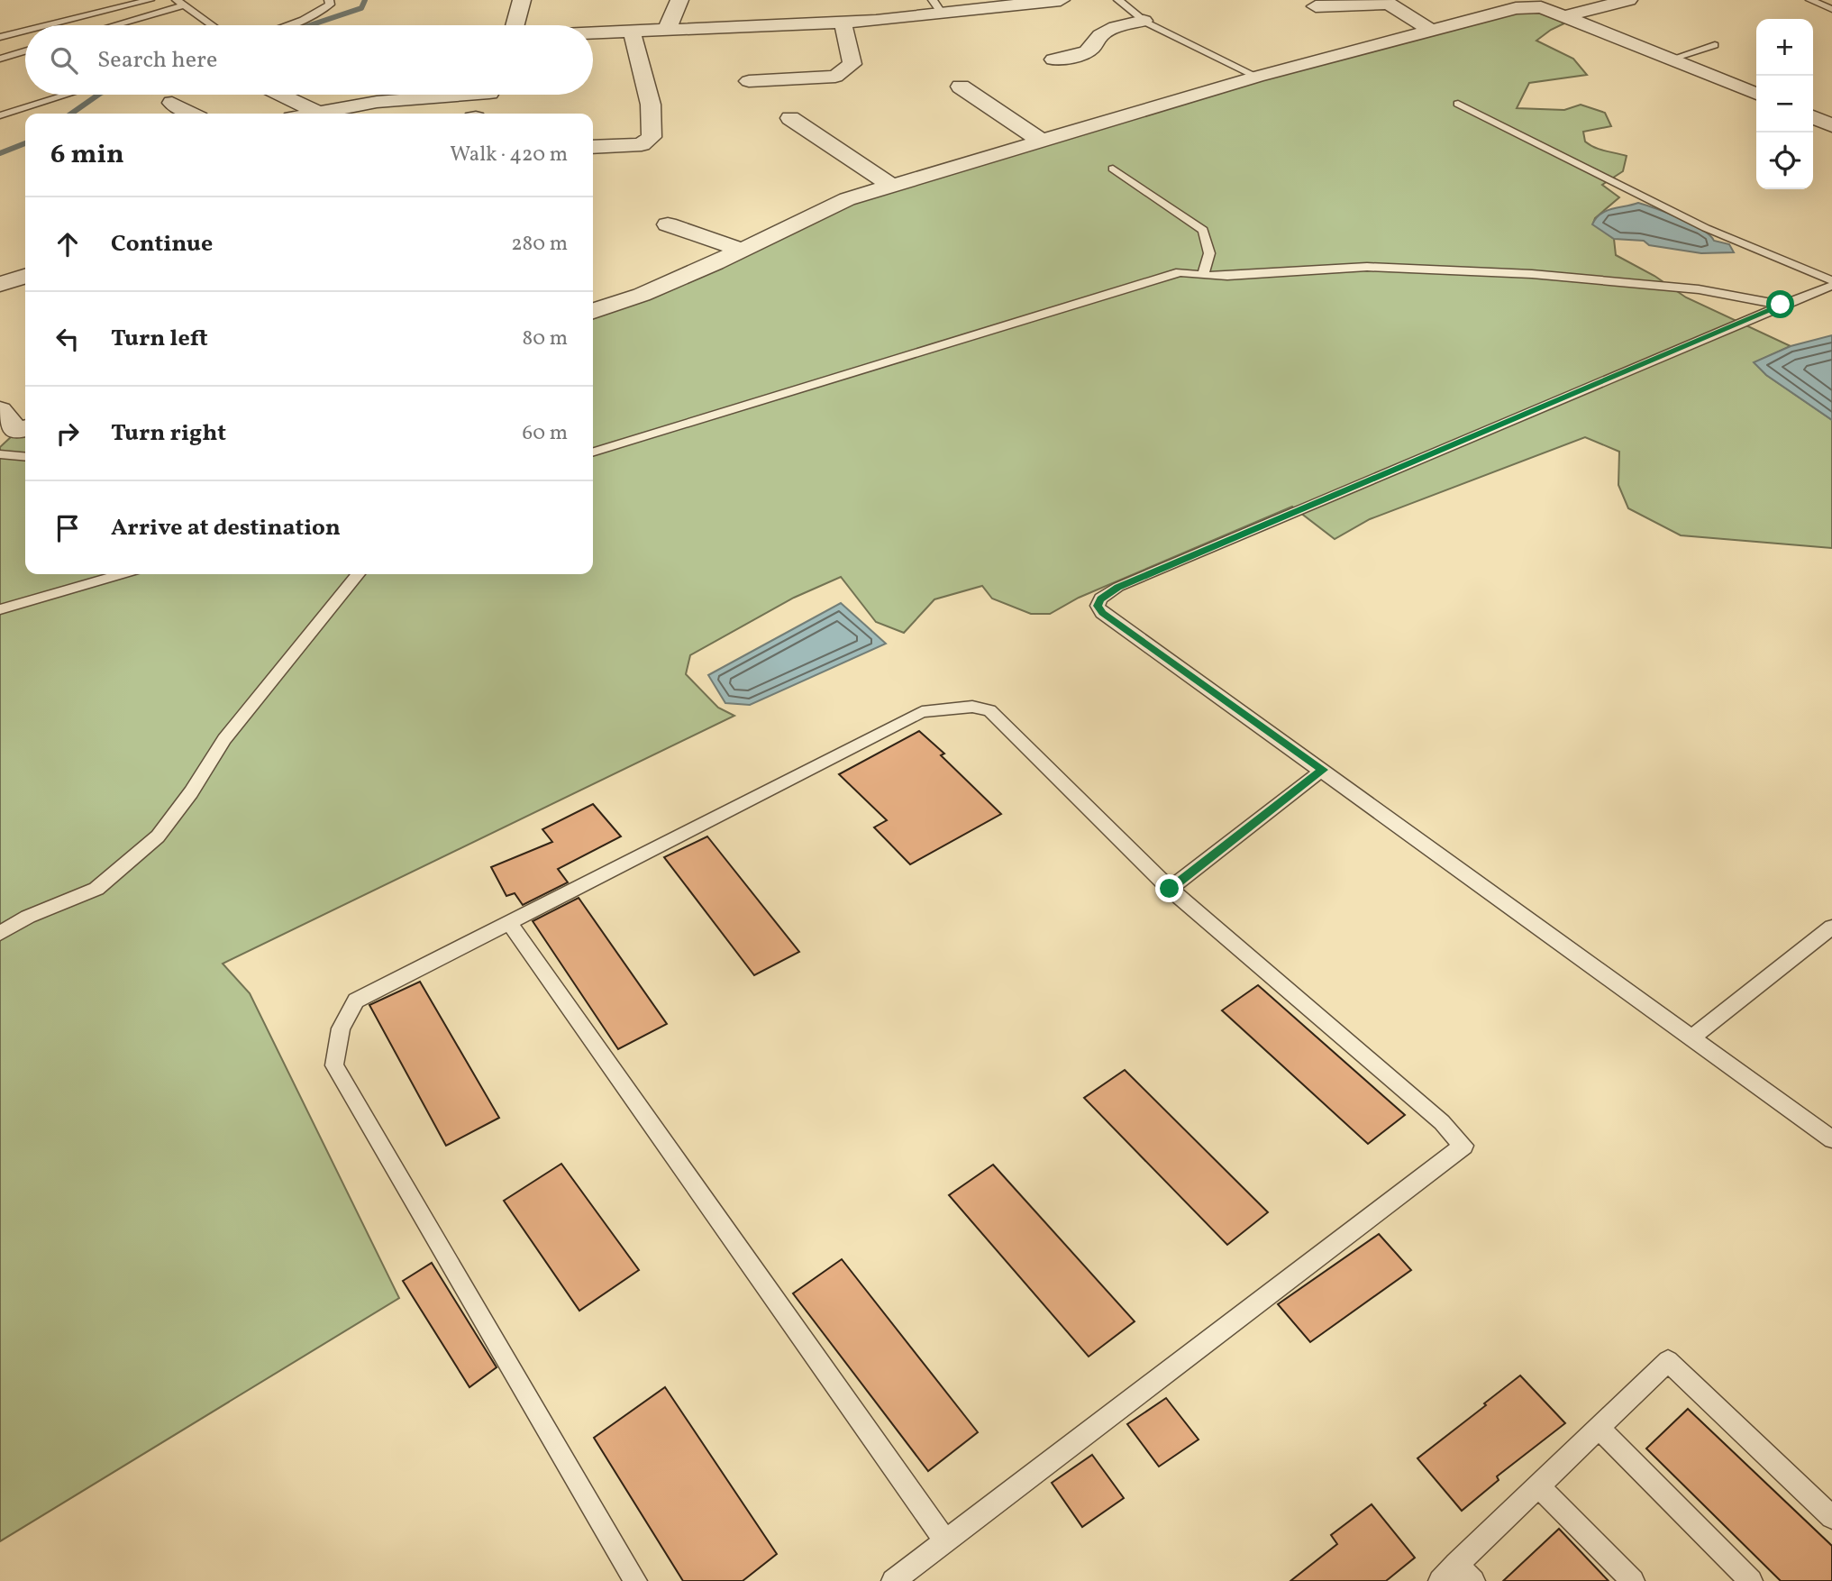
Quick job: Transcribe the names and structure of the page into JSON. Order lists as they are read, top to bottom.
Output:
{
  "page": {
    "map_buttons": ["+", "−"],
    "search": "Search here",
    "heading": ["6 min", "Walk · 420 m"],
    "list": [
      ["Continue", "280 m"],
      ["Turn left", "80 m"],
      ["Turn right", "60 m"],
      "Arrive at destination"
    ]
  }
}
